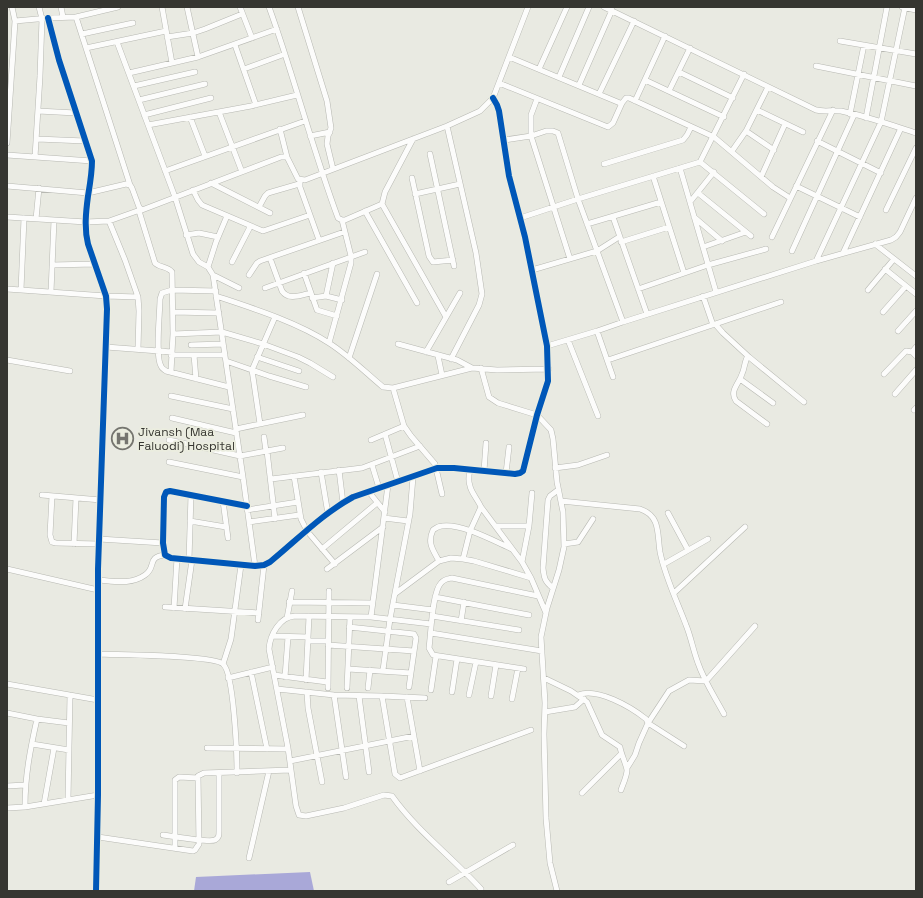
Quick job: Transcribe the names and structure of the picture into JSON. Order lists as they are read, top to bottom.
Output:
{
  "places": {
    "hospital": ["Jivansh (Maa Faluodi) Hospital"]
  }
}
